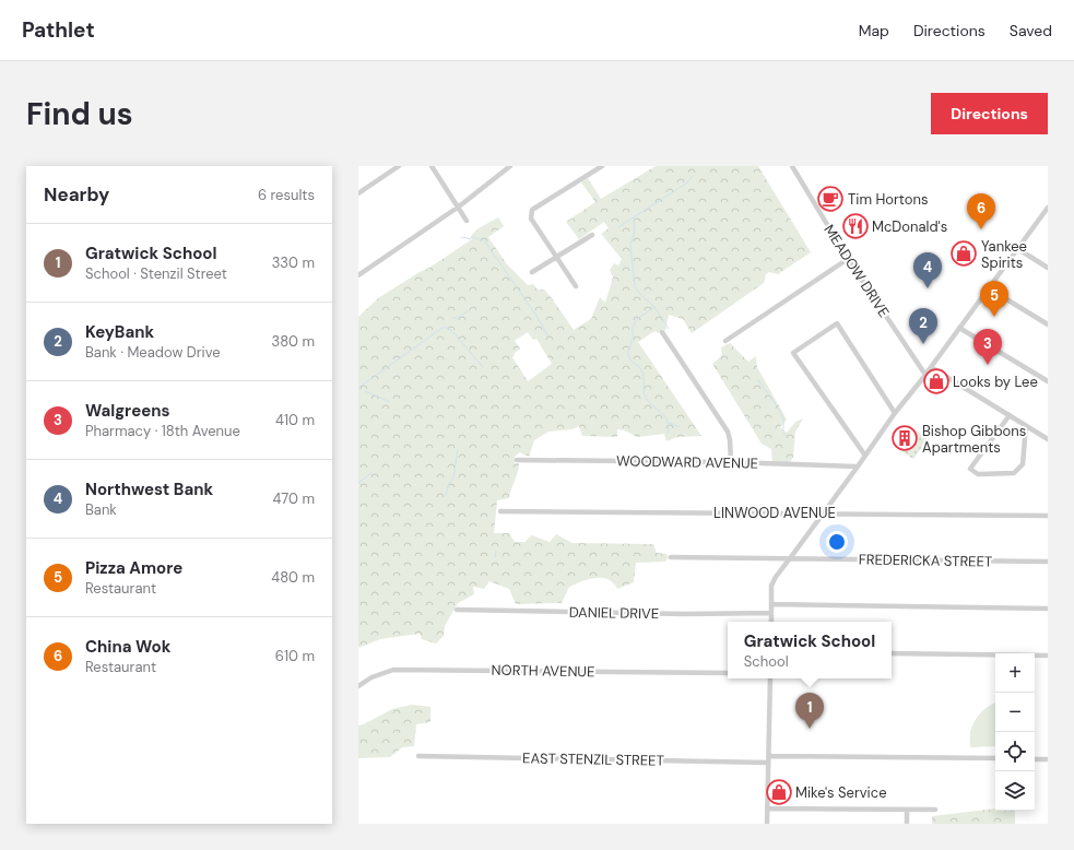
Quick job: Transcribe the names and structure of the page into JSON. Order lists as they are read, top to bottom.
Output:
{
  "streets": {
    "street": [
      "MEADOW DRIVE",
      "WOODWARD AVENUE",
      "LINWOOD AVENUE",
      "FREDERICKA STREET",
      "DANIEL DRIVE",
      "NORTH AVENUE",
      "EAST STENZIL STREET"
    ]
  },
  "places": {
    "cafe": ["Tim Hortons"],
    "restaurant": ["McDonald's"],
    "shop": ["Yankee Spirits", "Looks by Lee", "Mike's Service"],
    "building": ["Bishop Gibbons Apartments"]
  },
  "page": {
    "header": "Pathlet",
    "nav": ["Map", "Directions", "Saved"],
    "buttons": "Directions",
    "title": "Find us",
    "heading": ["Nearby", "6 results"],
    "pins": [
      "6",
      "4",
      "5",
      "2",
      "3",
      "1"
    ],
    "list": [
      {
        "mark": "1",
        "name": "Gratwick School",
        "note": "School · Stenzil Street",
        "value": "330 m"
      },
      {
        "mark": "2",
        "name": "KeyBank",
        "note": "Bank · Meadow Drive",
        "value": "380 m"
      },
      {
        "mark": "3",
        "name": "Walgreens",
        "note": "Pharmacy · 18th Avenue",
        "value": "410 m"
      },
      {
        "mark": "4",
        "name": "Northwest Bank",
        "note": "Bank",
        "value": "470 m"
      },
      {
        "mark": "5",
        "name": "Pizza Amore",
        "note": "Restaurant",
        "value": "480 m"
      },
      {
        "mark": "6",
        "name": "China Wok",
        "note": "Restaurant",
        "value": "610 m"
      }
    ],
    "popup": ["Gratwick School", "School"],
    "map_buttons": ["+", "−"]
  }
}
